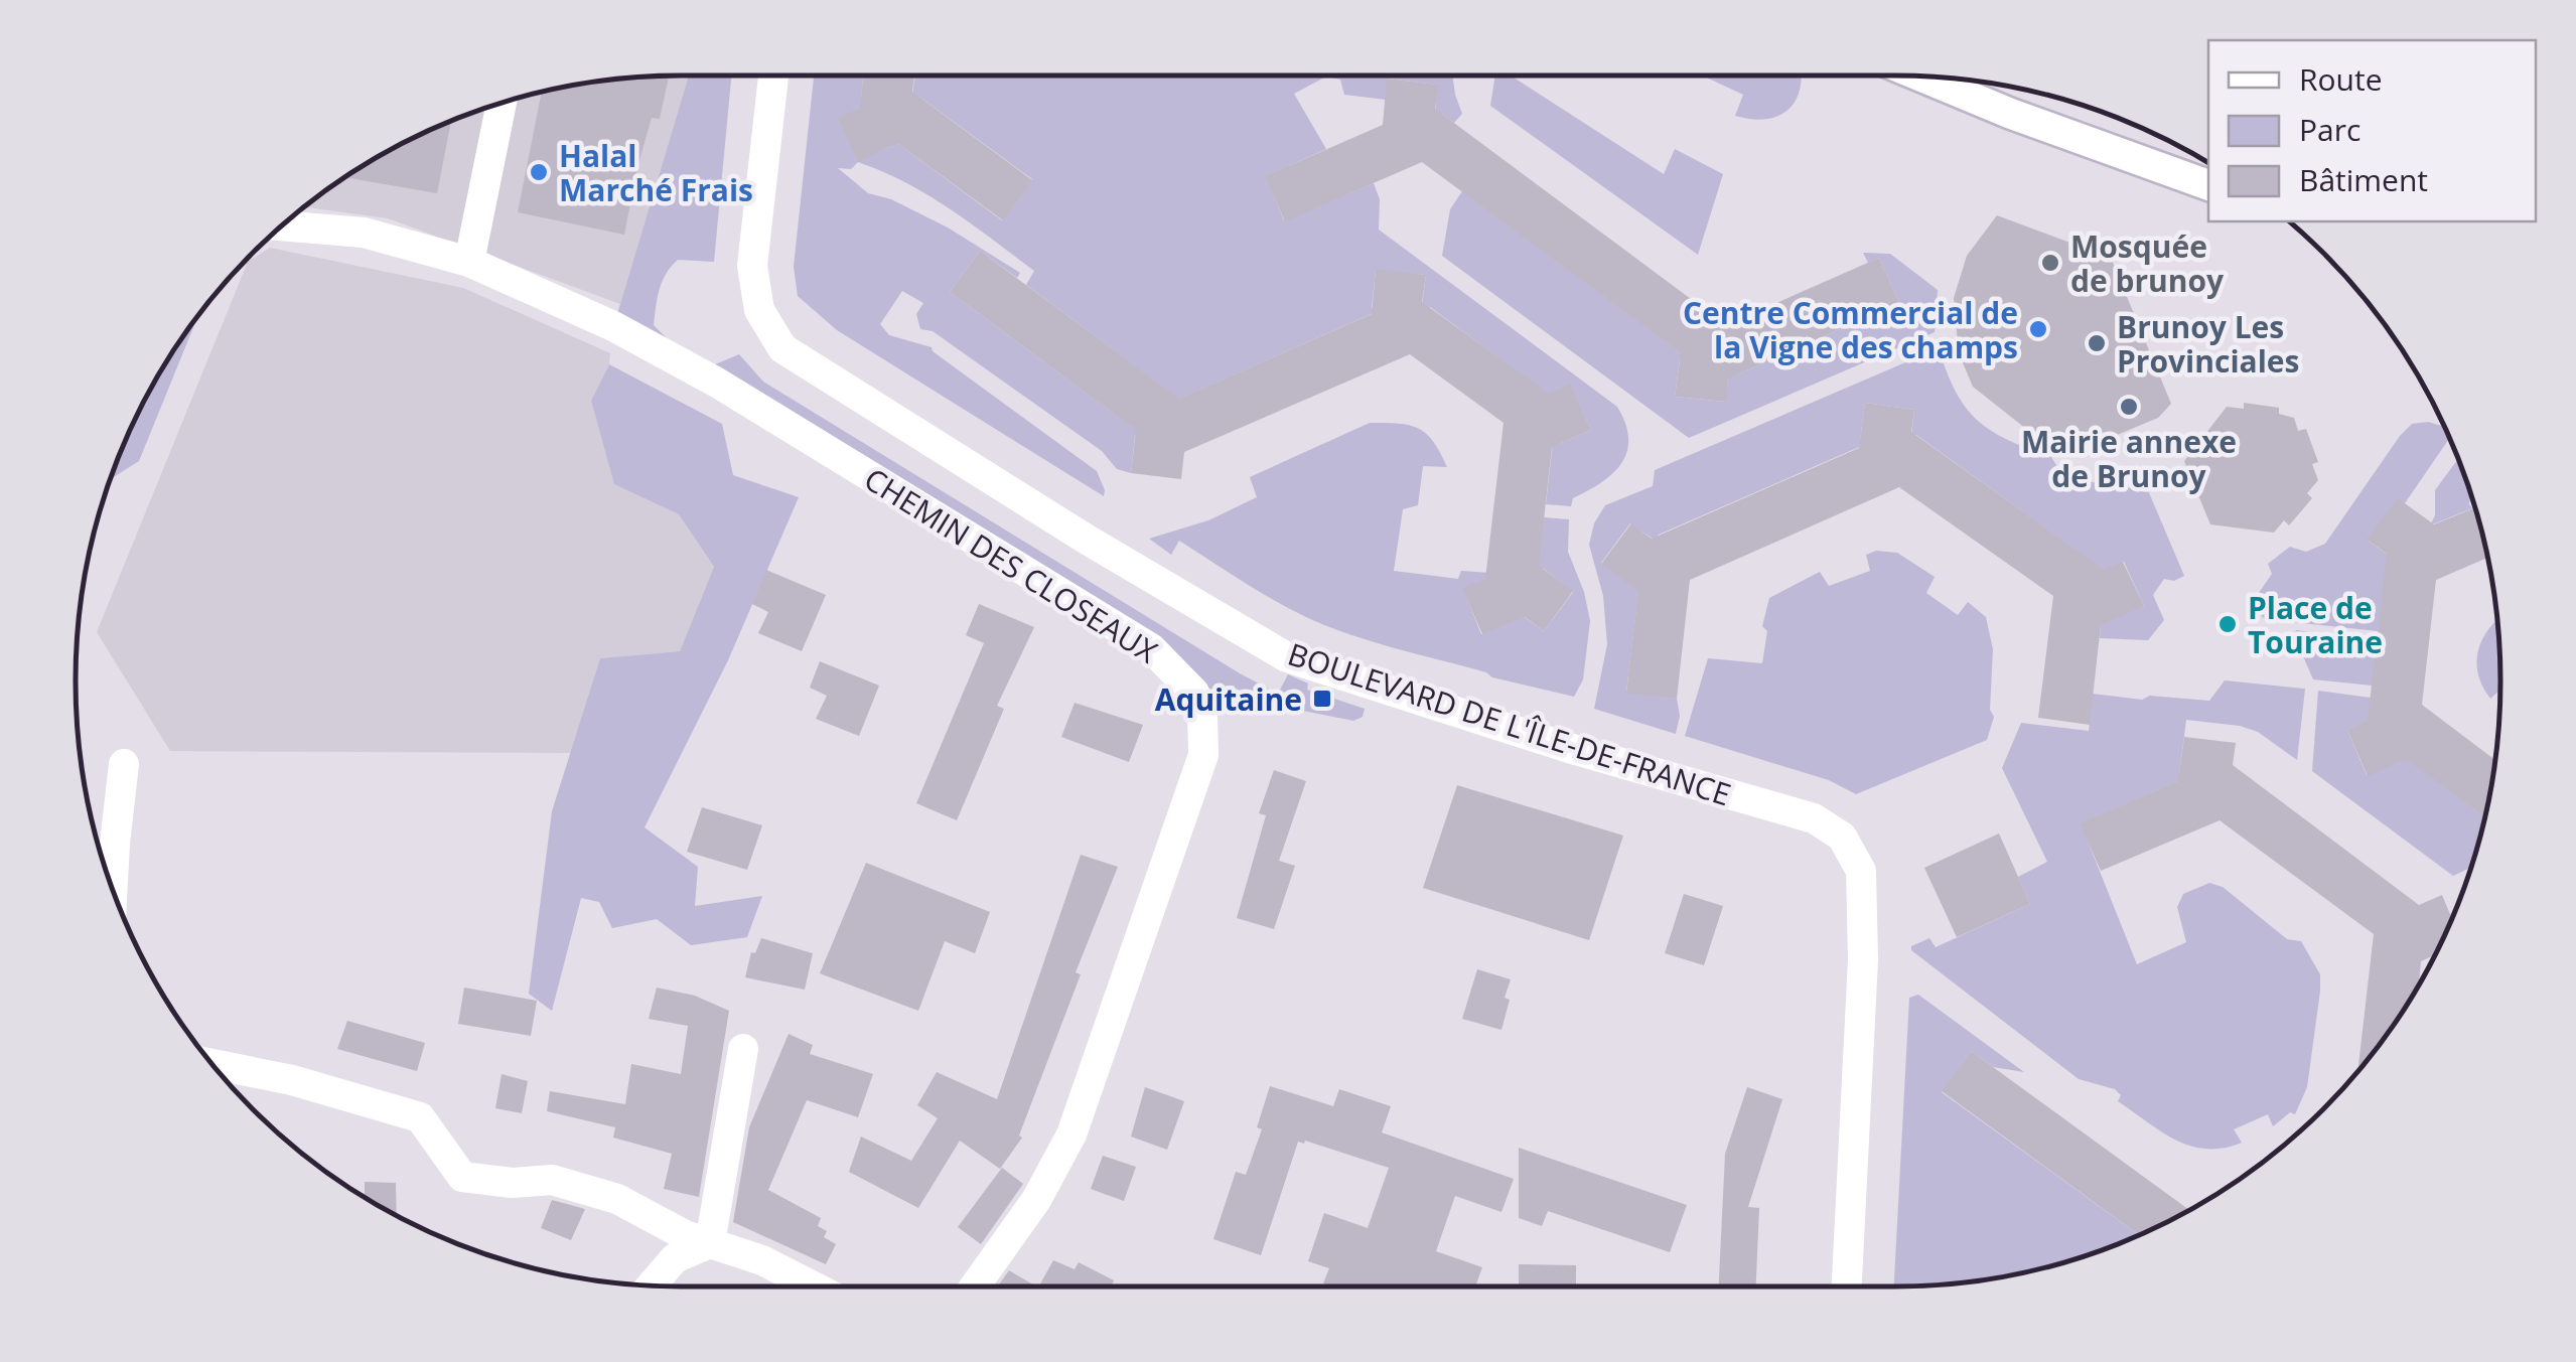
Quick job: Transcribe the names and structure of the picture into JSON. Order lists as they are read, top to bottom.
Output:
{
  "streets": {
    "street": ["CHEMIN DES CLOSEAUX", "BOULEVARD DE L'ÎLE-DE-FRANCE"]
  },
  "places": {
    "other": [
      "Halal Marché Frais",
      "Mosquée de brunoy",
      "Centre Commercial de la Vigne des champs",
      "Brunoy Les Provinciales",
      "Mairie annexe de Brunoy",
      "Place de Touraine"
    ],
    "transit": ["Aquitaine"]
  },
  "legend": ["Route", "Parc", "Bâtiment"]
}
